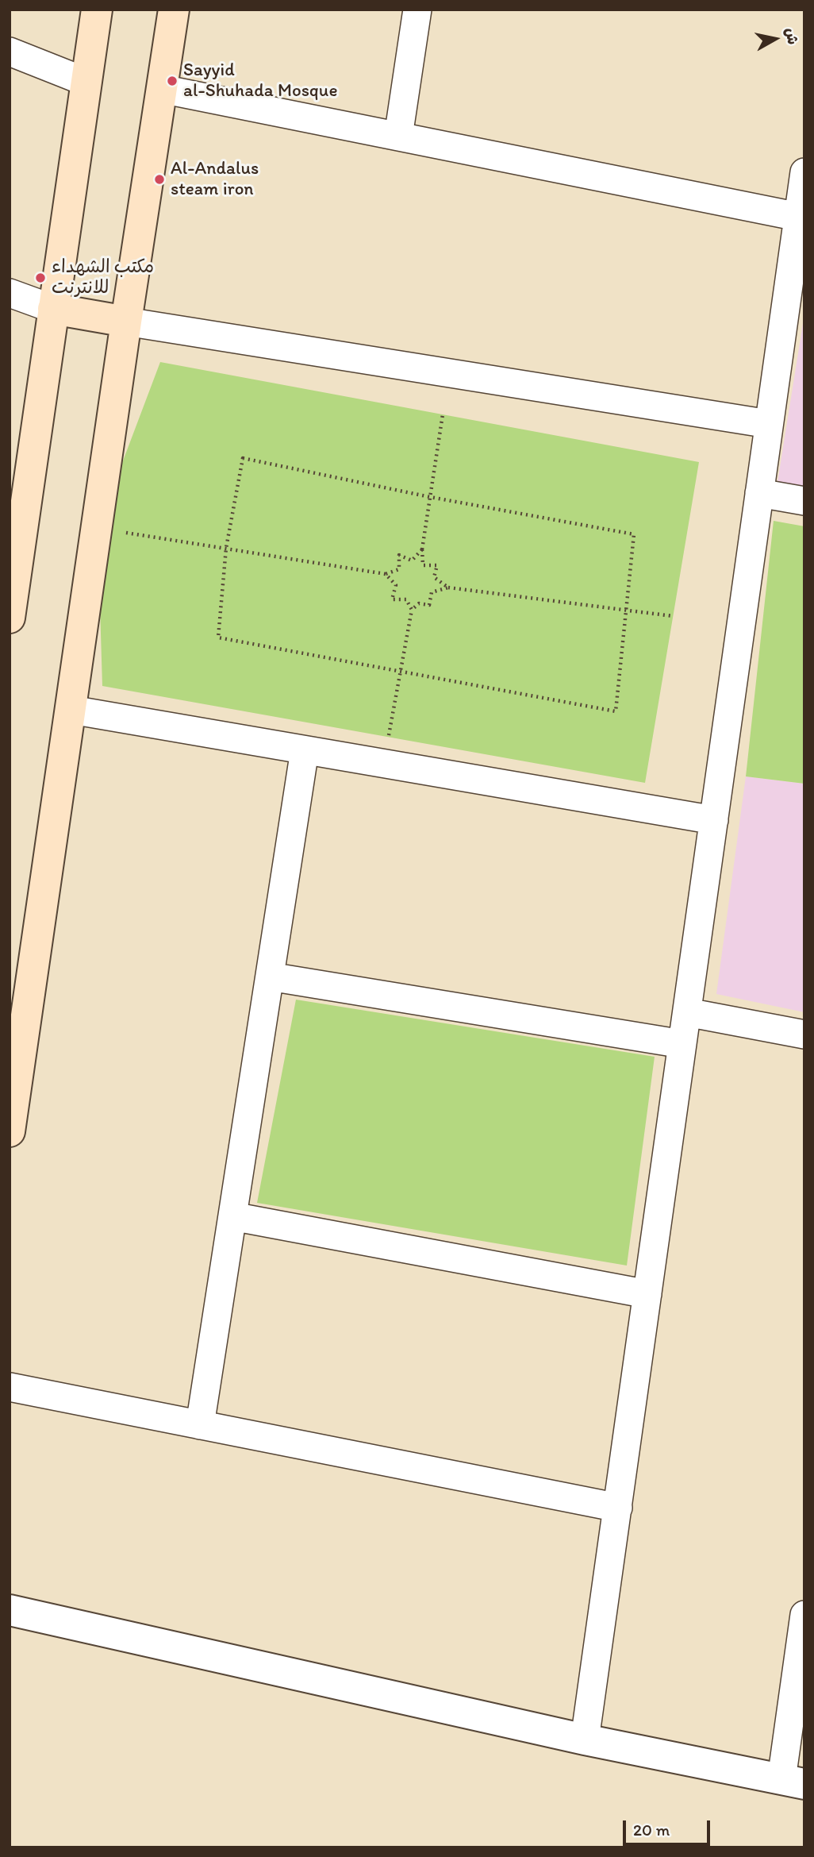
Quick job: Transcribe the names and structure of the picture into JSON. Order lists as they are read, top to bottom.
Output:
{
  "places": ["Sayyid al-Shuhada Mosque", "Al-Andalus steam iron", "مكتب الشهداء للانترنت"],
  "scale_bar": "20 m",
  "north": "right"
}
